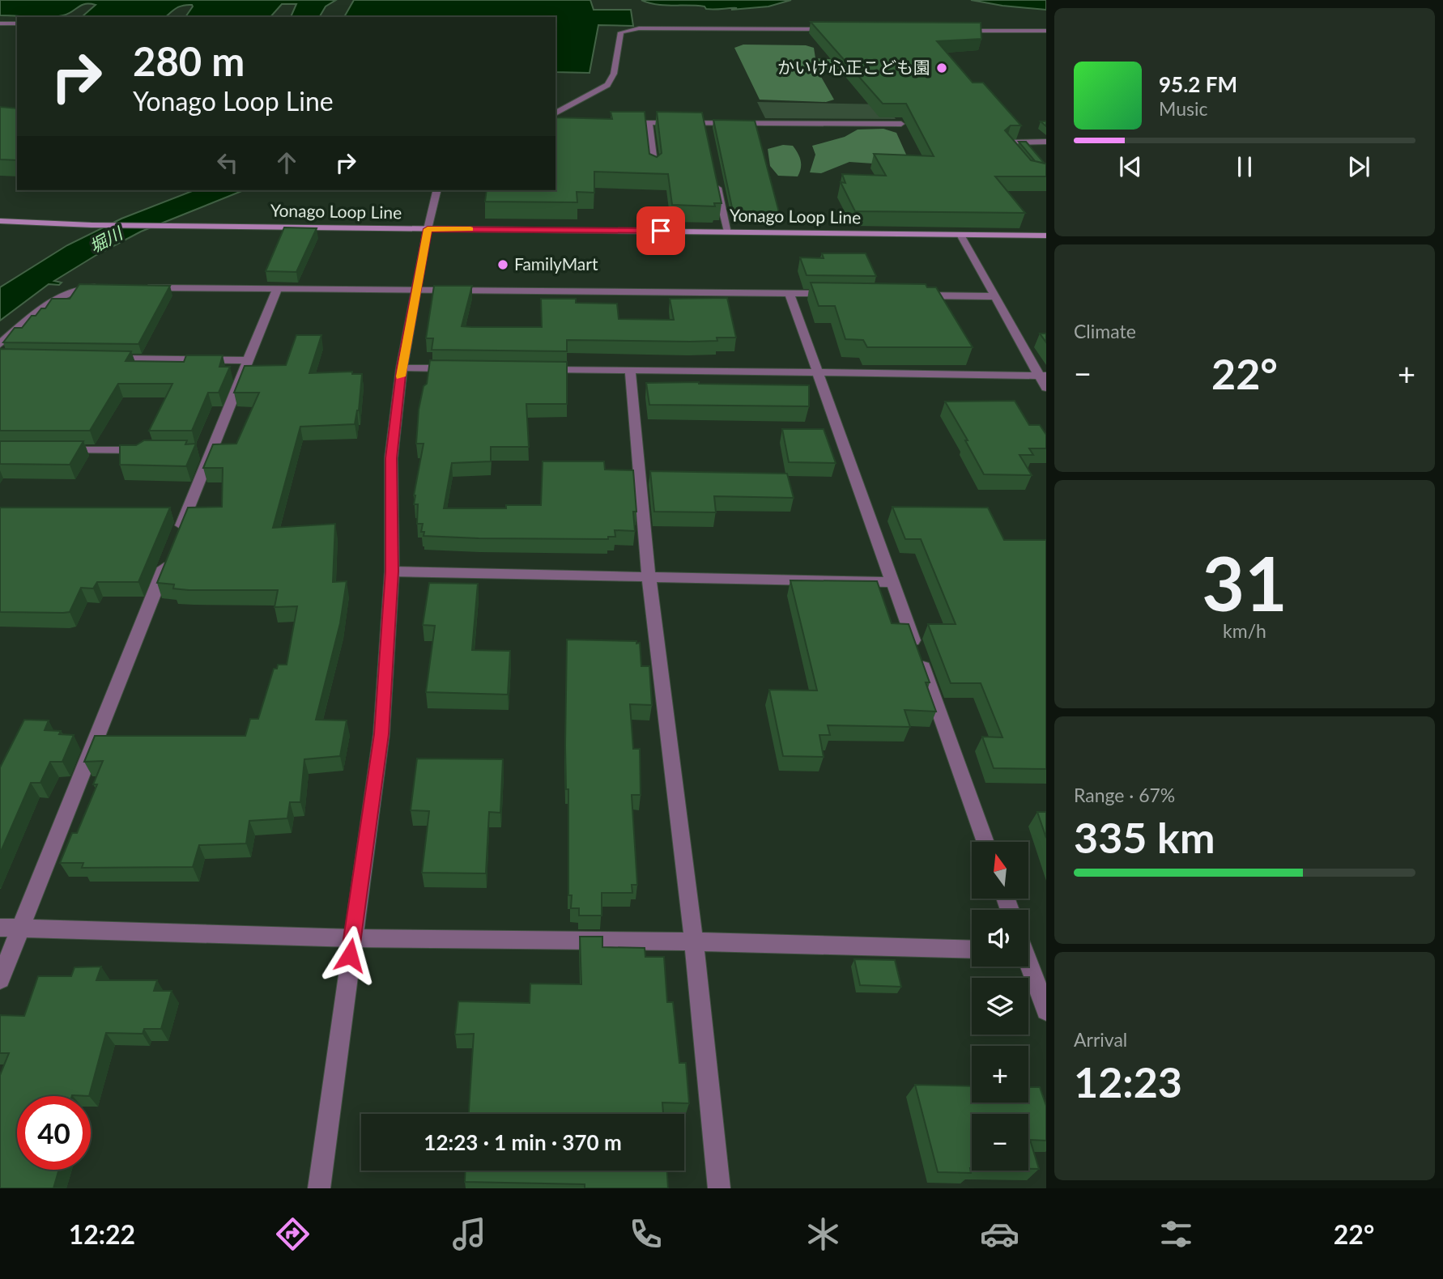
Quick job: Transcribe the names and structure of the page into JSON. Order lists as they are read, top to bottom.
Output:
{
  "streets": {
    "main road": ["Yonago Loop Line"]
  },
  "water": ["堀川"],
  "places": ["かいけ心正こども園", "FamilyMart"],
  "north": "top",
  "page": {
    "turn": ["280 m", "Yonago Loop Line"],
    "song": ["95.2 FM", "Music"],
    "tile": [
      "Climate",
      ["31", "km/h"],
      ["Range · 67%", "335 km"],
      ["Arrival", "12:23"]
    ],
    "heat": ["−", "22°", "+"],
    "map_buttons": ["+", "−"],
    "limit": "40",
    "trip": "12:23 · 1 min · 370 m",
    "tabs": ["12:22", "22°"]
  }
}
